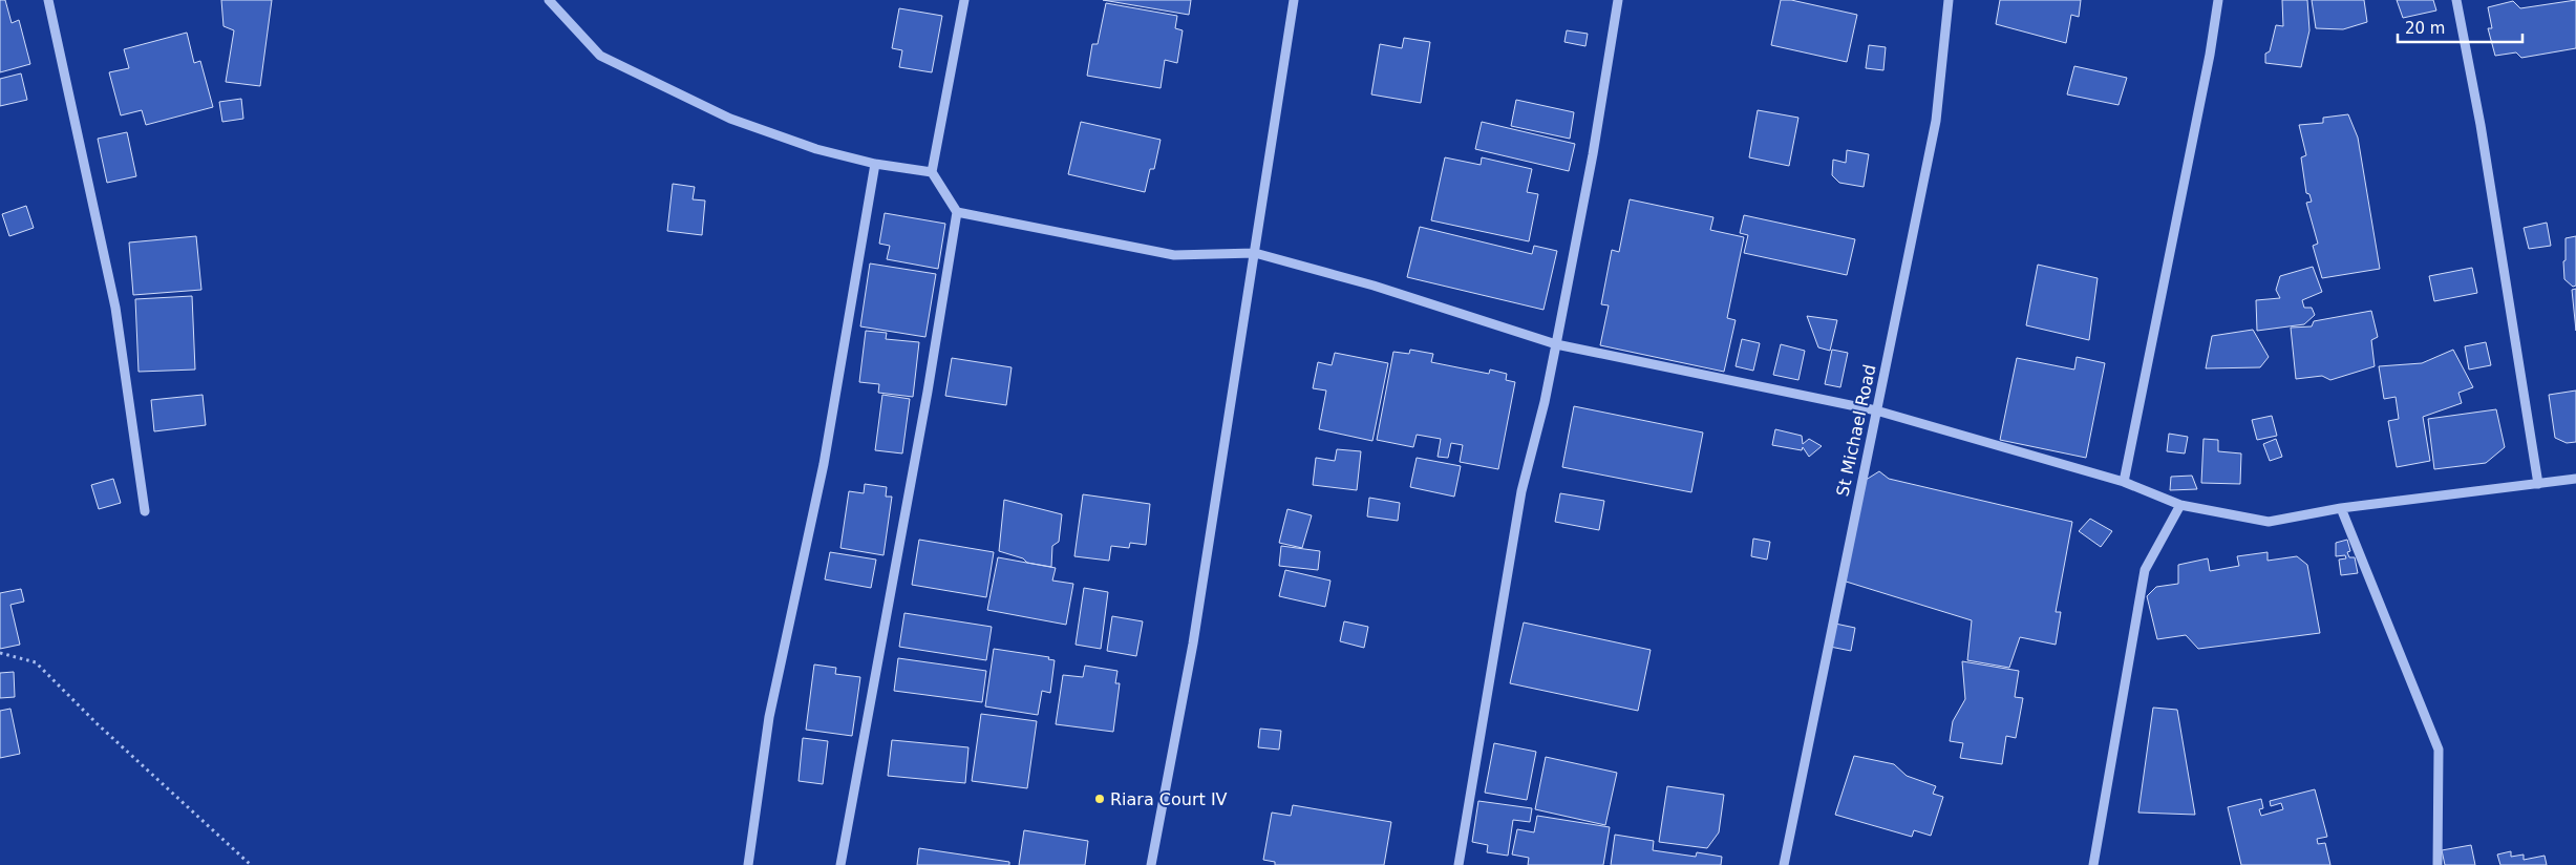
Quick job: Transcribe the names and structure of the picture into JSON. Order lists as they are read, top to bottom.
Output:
{
  "streets": {
    "street": ["St Michael Road"]
  },
  "places": ["Riara Court IV"],
  "scale_bar": "20 m"
}
